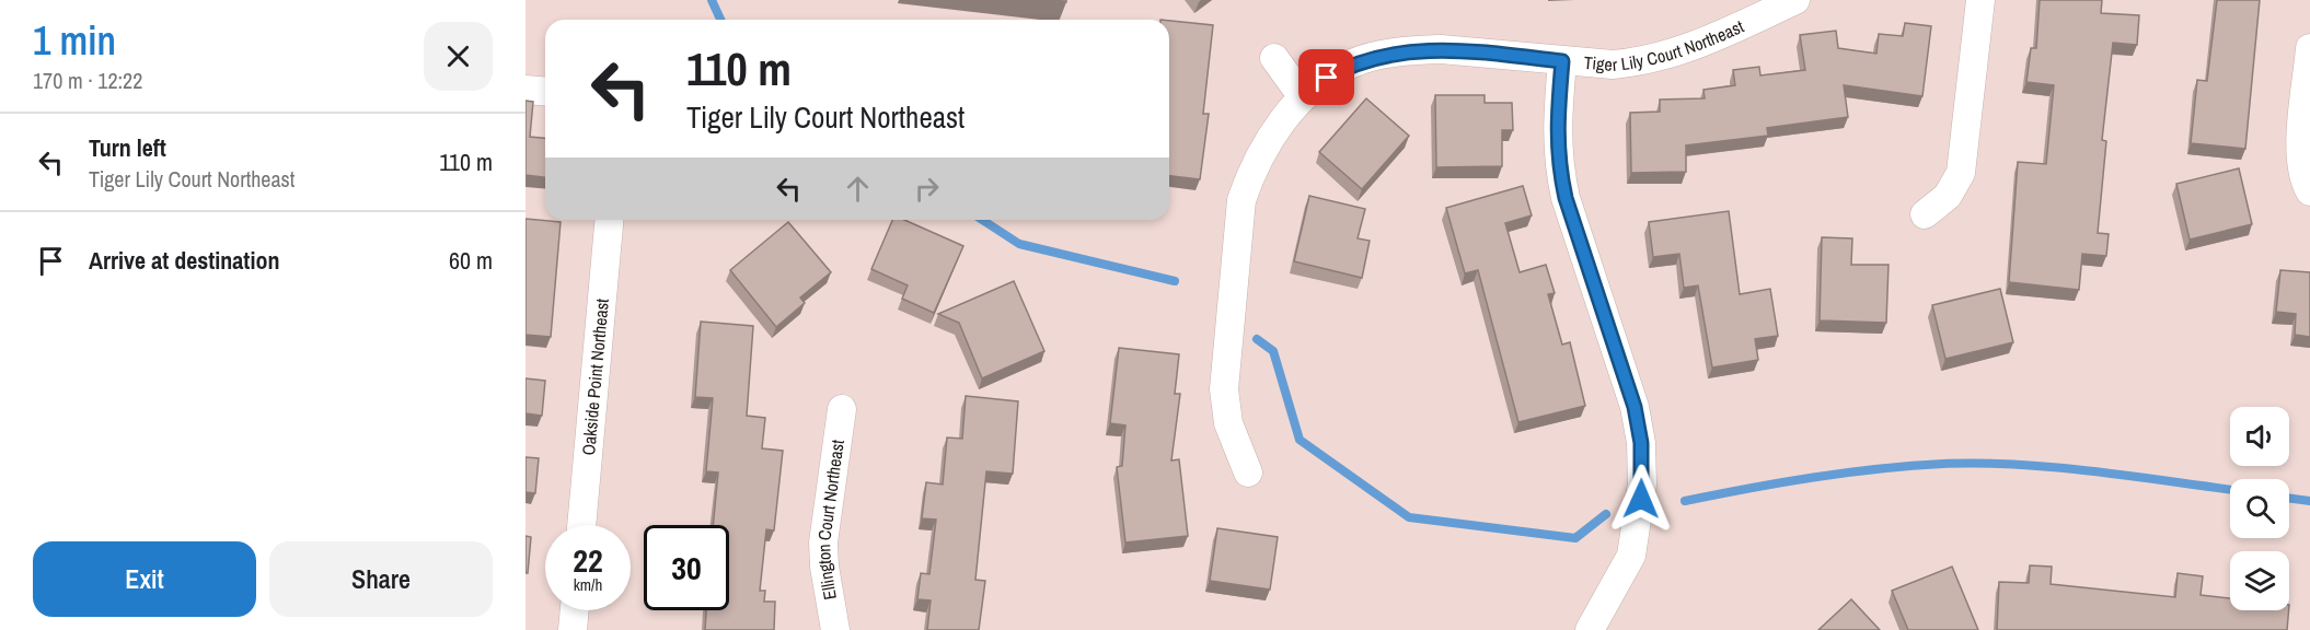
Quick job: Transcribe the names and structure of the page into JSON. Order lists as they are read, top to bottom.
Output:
{
  "streets": {
    "street": ["Tiger Lily Court Northeast", "Oakside Point Northeast", "Ellington Court Northeast"]
  },
  "page": {
    "heading": ["1 min", "170 m · 12:22"],
    "turn": ["110 m", "Tiger Lily Court Northeast"],
    "list": [
      {
        "name": "Turn left",
        "note": "Tiger Lily Court Northeast",
        "value": "110 m"
      },
      {
        "name": "Arrive at destination",
        "value": "60 m"
      }
    ],
    "speed": "22 km/h",
    "limit": "30",
    "buttons": ["Exit", "Share"]
  }
}
